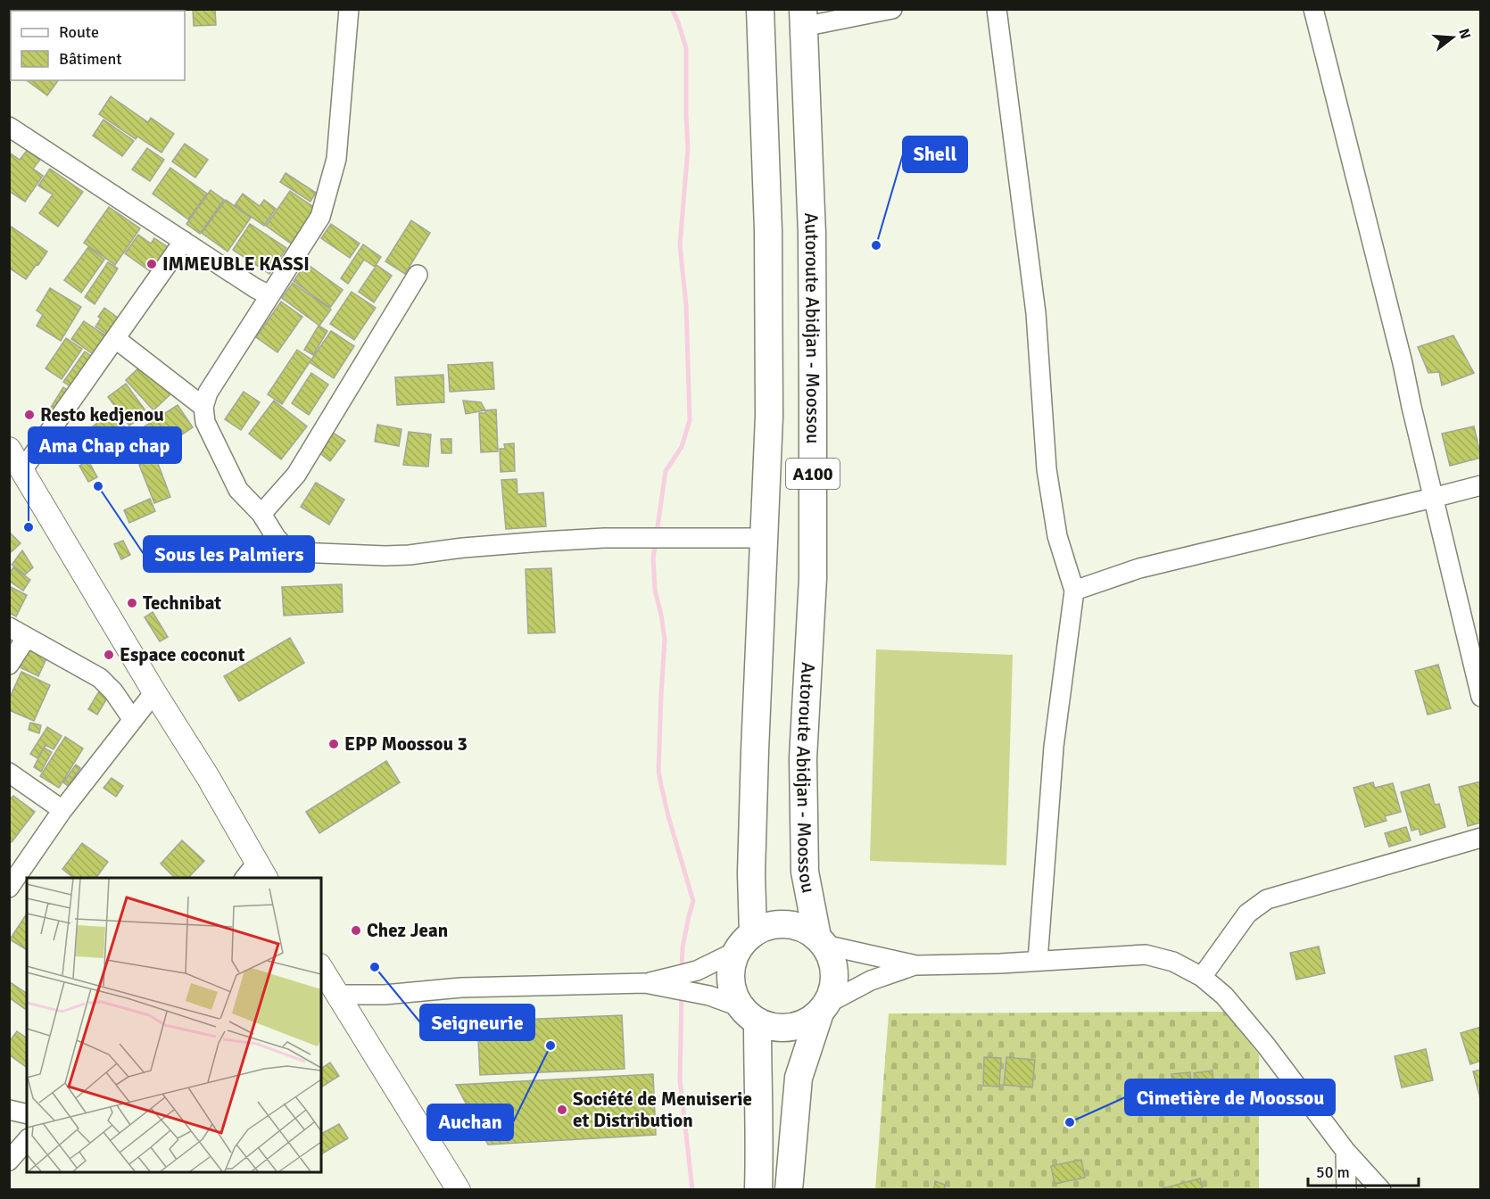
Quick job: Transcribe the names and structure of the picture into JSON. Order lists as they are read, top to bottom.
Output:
{
  "streets": {
    "highway": ["Autoroute Abidjan - Moossou", "A100"]
  },
  "crossings": [
    ["Autoroute Abidjan - Moossou", "A100"]
  ],
  "places": [
    "Shell",
    "IMMEUBLE KASSI",
    "Resto kedjenou",
    "Sous les Palmiers",
    "Ama Chap chap",
    "Technibat",
    "Espace coconut",
    "EPP Moossou 3",
    "Chez Jean",
    "Seigneurie",
    "Auchan",
    "Société de Menuiserie et Distribution",
    "Cimetière de Moossou"
  ],
  "legend": ["Route", "Bâtiment"],
  "scale_bar": "50 m",
  "north": "right"
}
